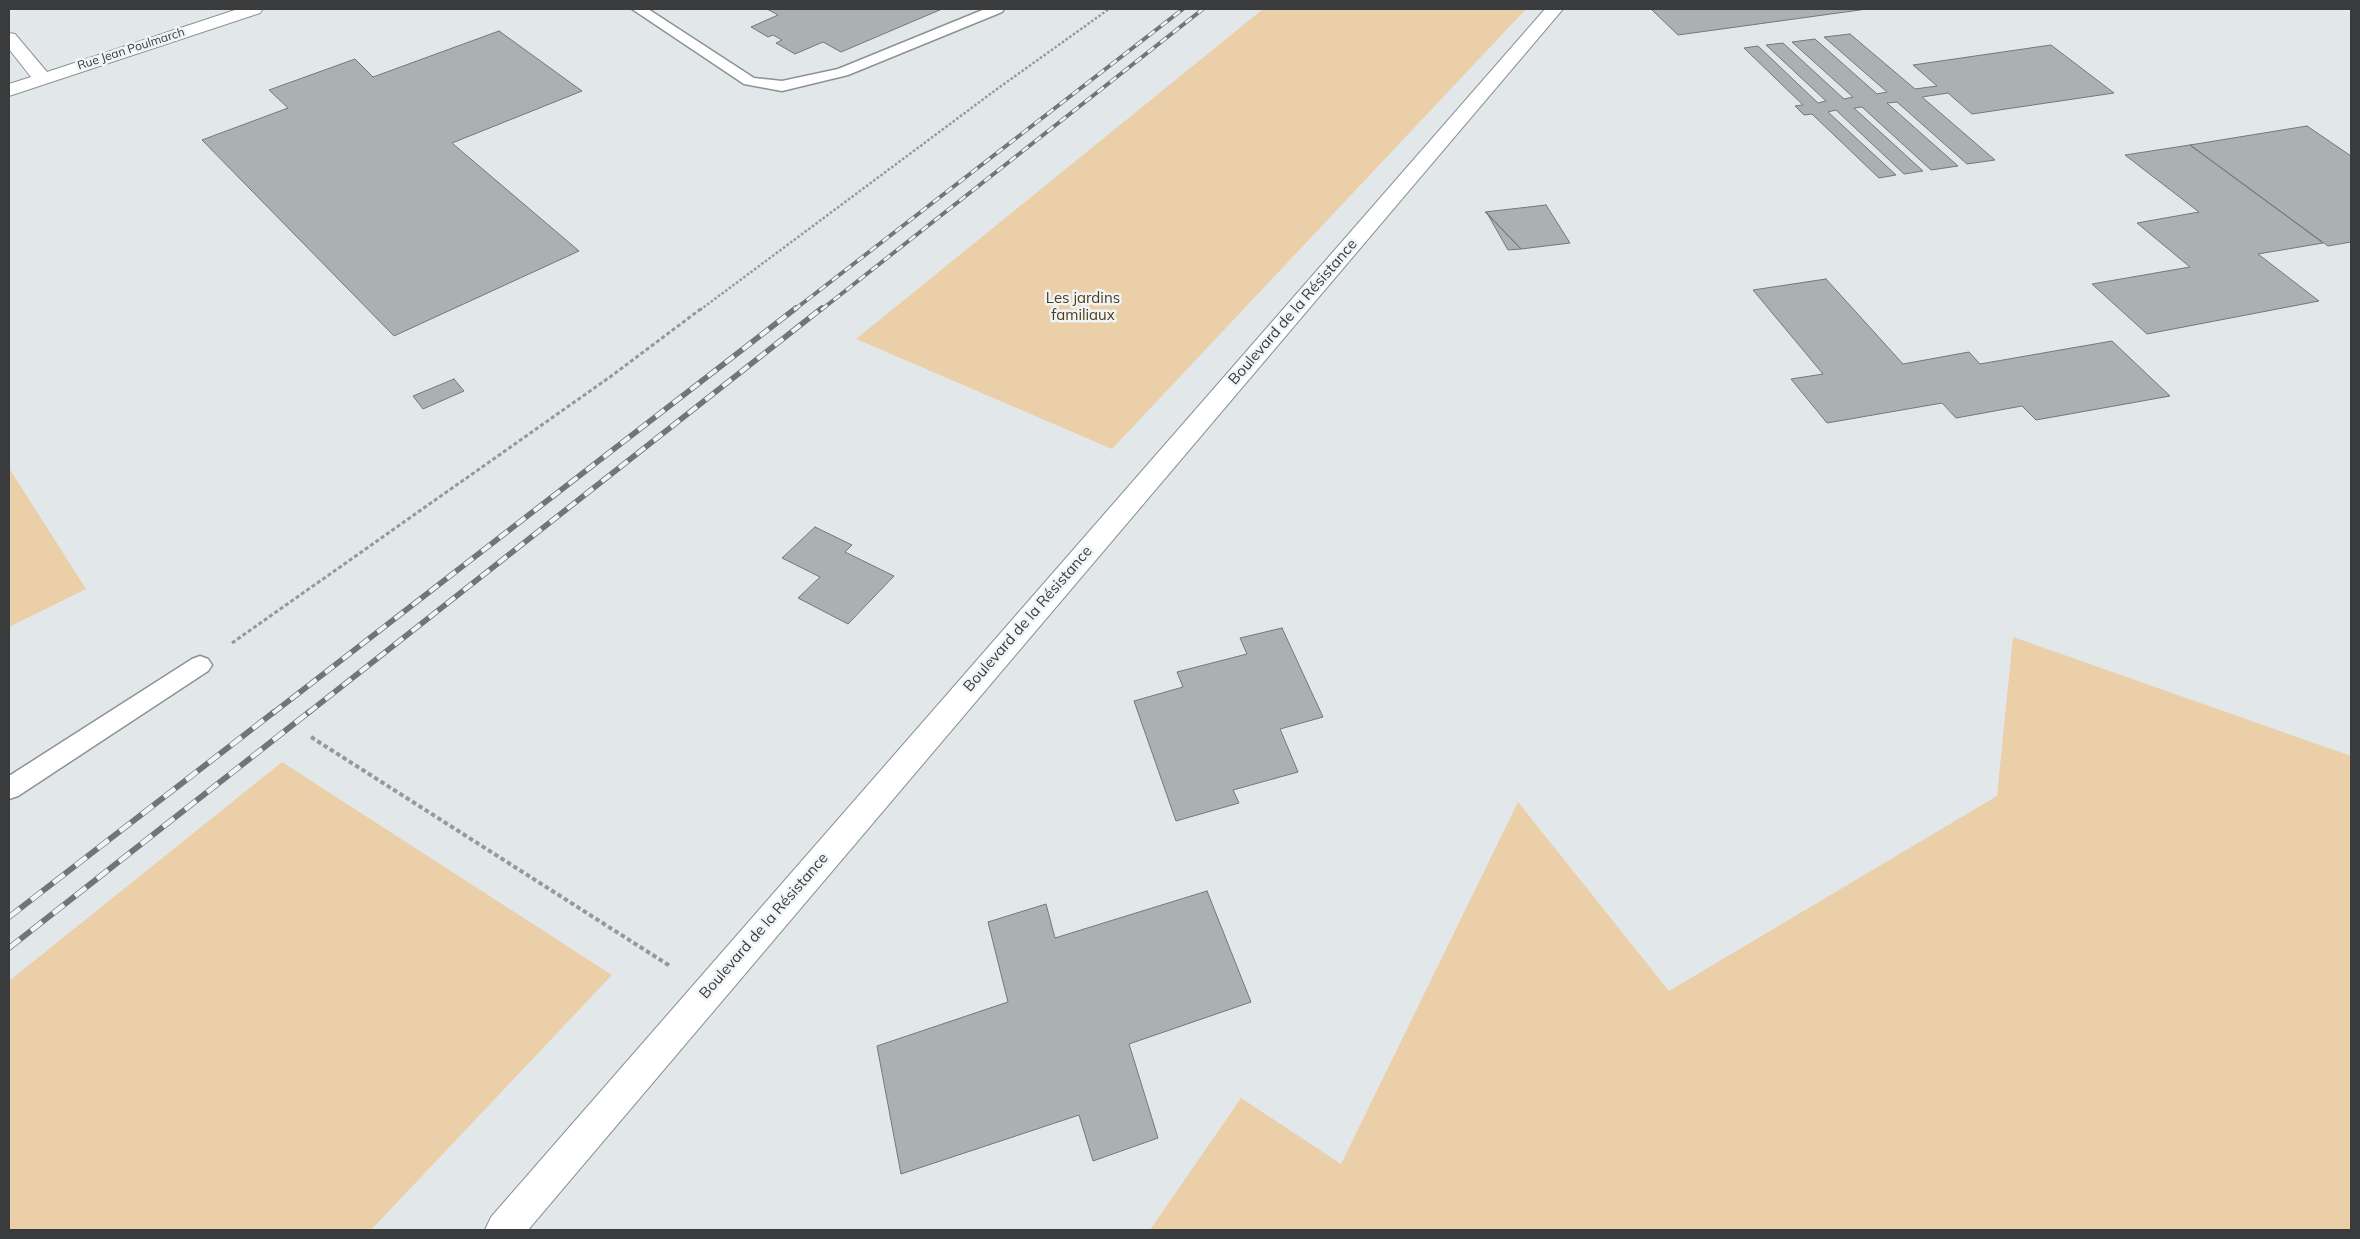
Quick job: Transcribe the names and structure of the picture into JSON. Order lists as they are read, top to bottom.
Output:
{
  "streets": {
    "street": ["Rue Jean Poulmarch", "Boulevard de la Résistance"]
  },
  "parks": ["Les jardins familiaux"]
}
